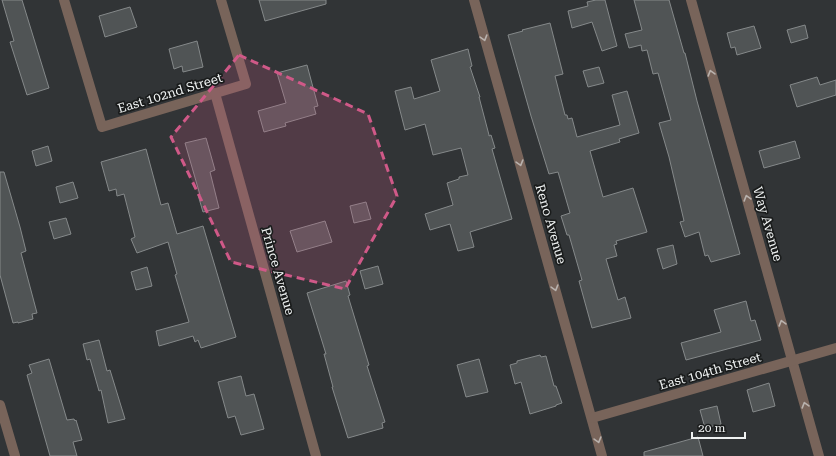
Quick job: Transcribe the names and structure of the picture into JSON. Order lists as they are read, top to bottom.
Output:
{
  "streets": {
    "street": [
      "East 102nd Street",
      "Reno Avenue",
      "Way Avenue",
      "Prince Avenue",
      "East 104th Street"
    ]
  },
  "crossings": [
    ["East 102nd Street", "Prince Avenue"],
    ["Reno Avenue", "East 104th Street"],
    ["Way Avenue", "East 104th Street"]
  ],
  "one_way": ["Reno Avenue", "Way Avenue"],
  "scale_bar": "20 m"
}
